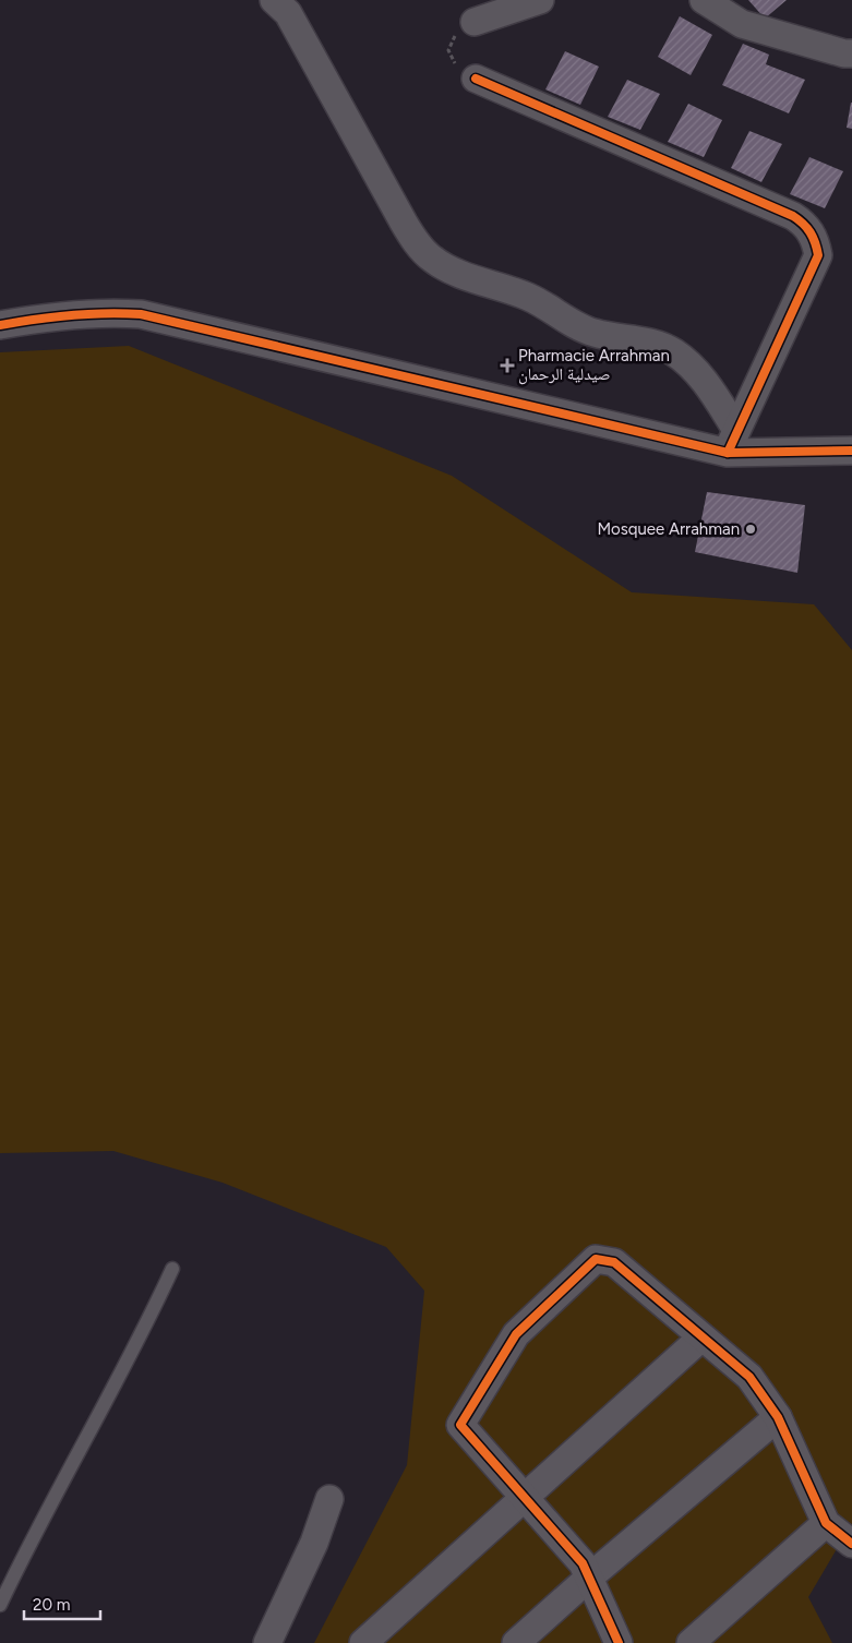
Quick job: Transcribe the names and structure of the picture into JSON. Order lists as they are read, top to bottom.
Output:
{
  "places": {
    "health": ["Pharmacie Arrahman صيدلية الرحمان"],
    "other": ["Mosquee Arrahman"]
  },
  "scale_bar": "20 m"
}
